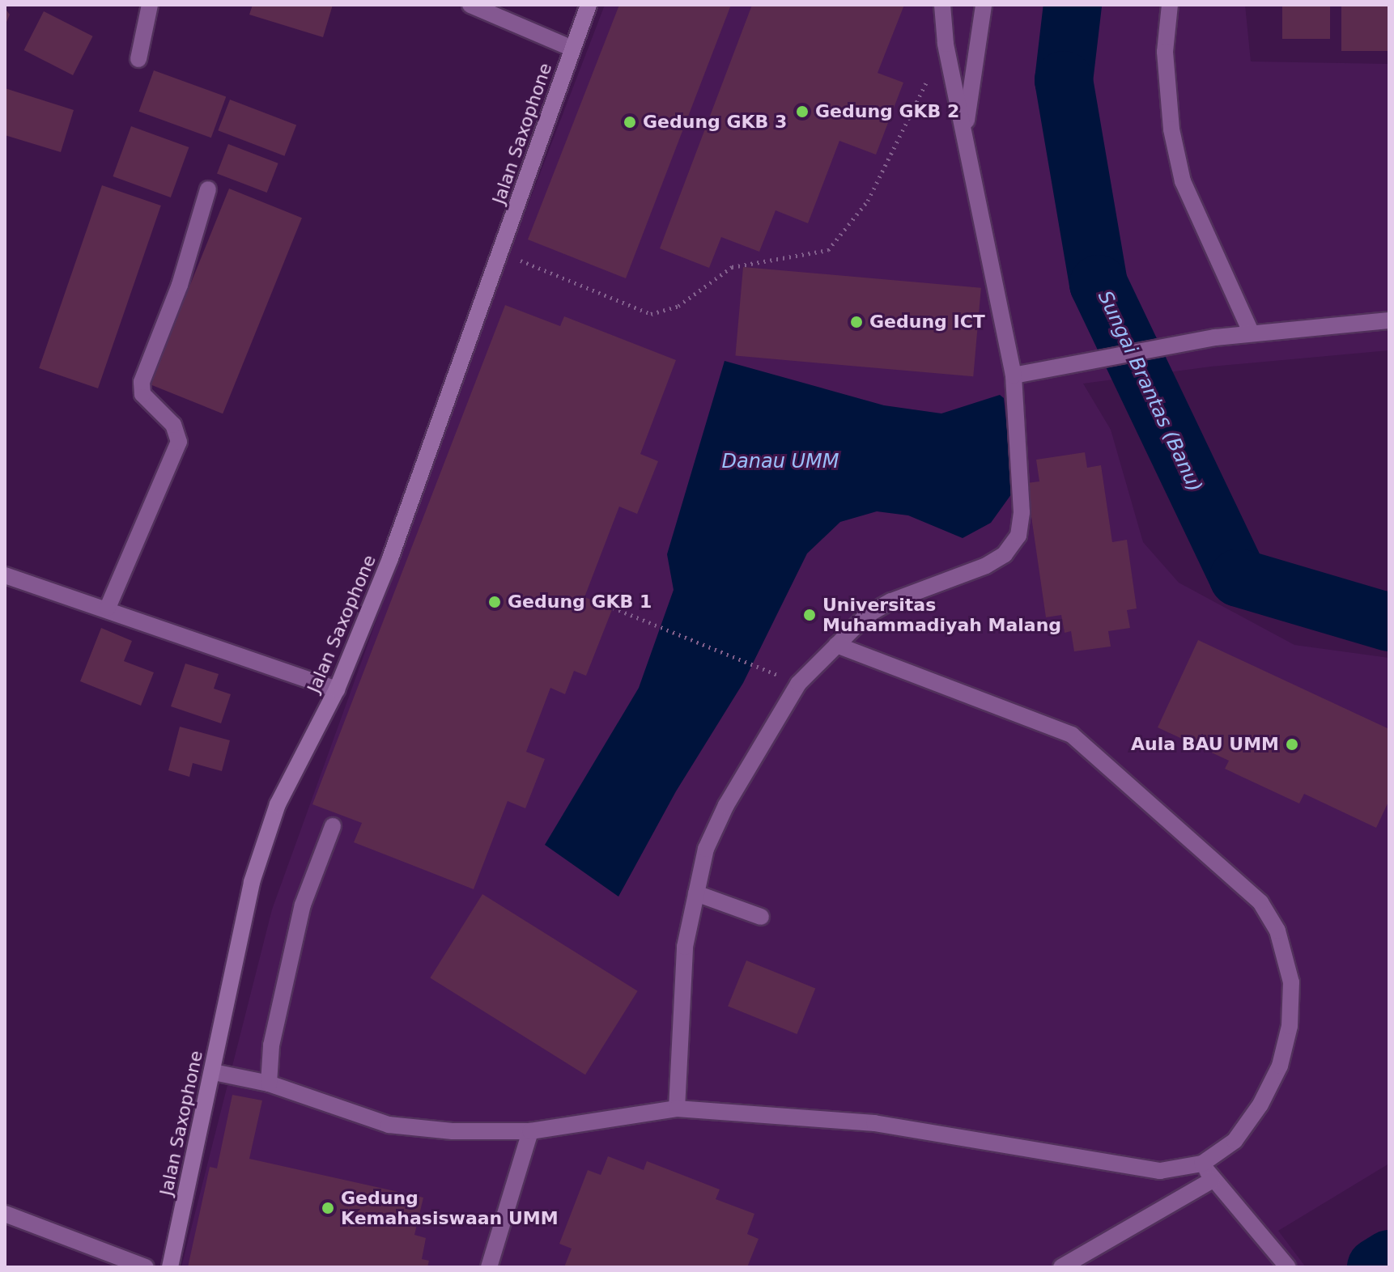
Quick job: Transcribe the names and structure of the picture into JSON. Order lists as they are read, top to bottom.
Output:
{
  "streets": {
    "main road": ["Jalan Saxophone"]
  },
  "water": ["Sungai Brantas (Banu)", "Danau UMM"],
  "places": [
    "Gedung GKB 2",
    "Gedung GKB 3",
    "Gedung ICT",
    "Gedung GKB 1",
    "Universitas Muhammadiyah Malang",
    "Aula BAU UMM",
    "Gedung Kemahasiswaan UMM"
  ]
}
